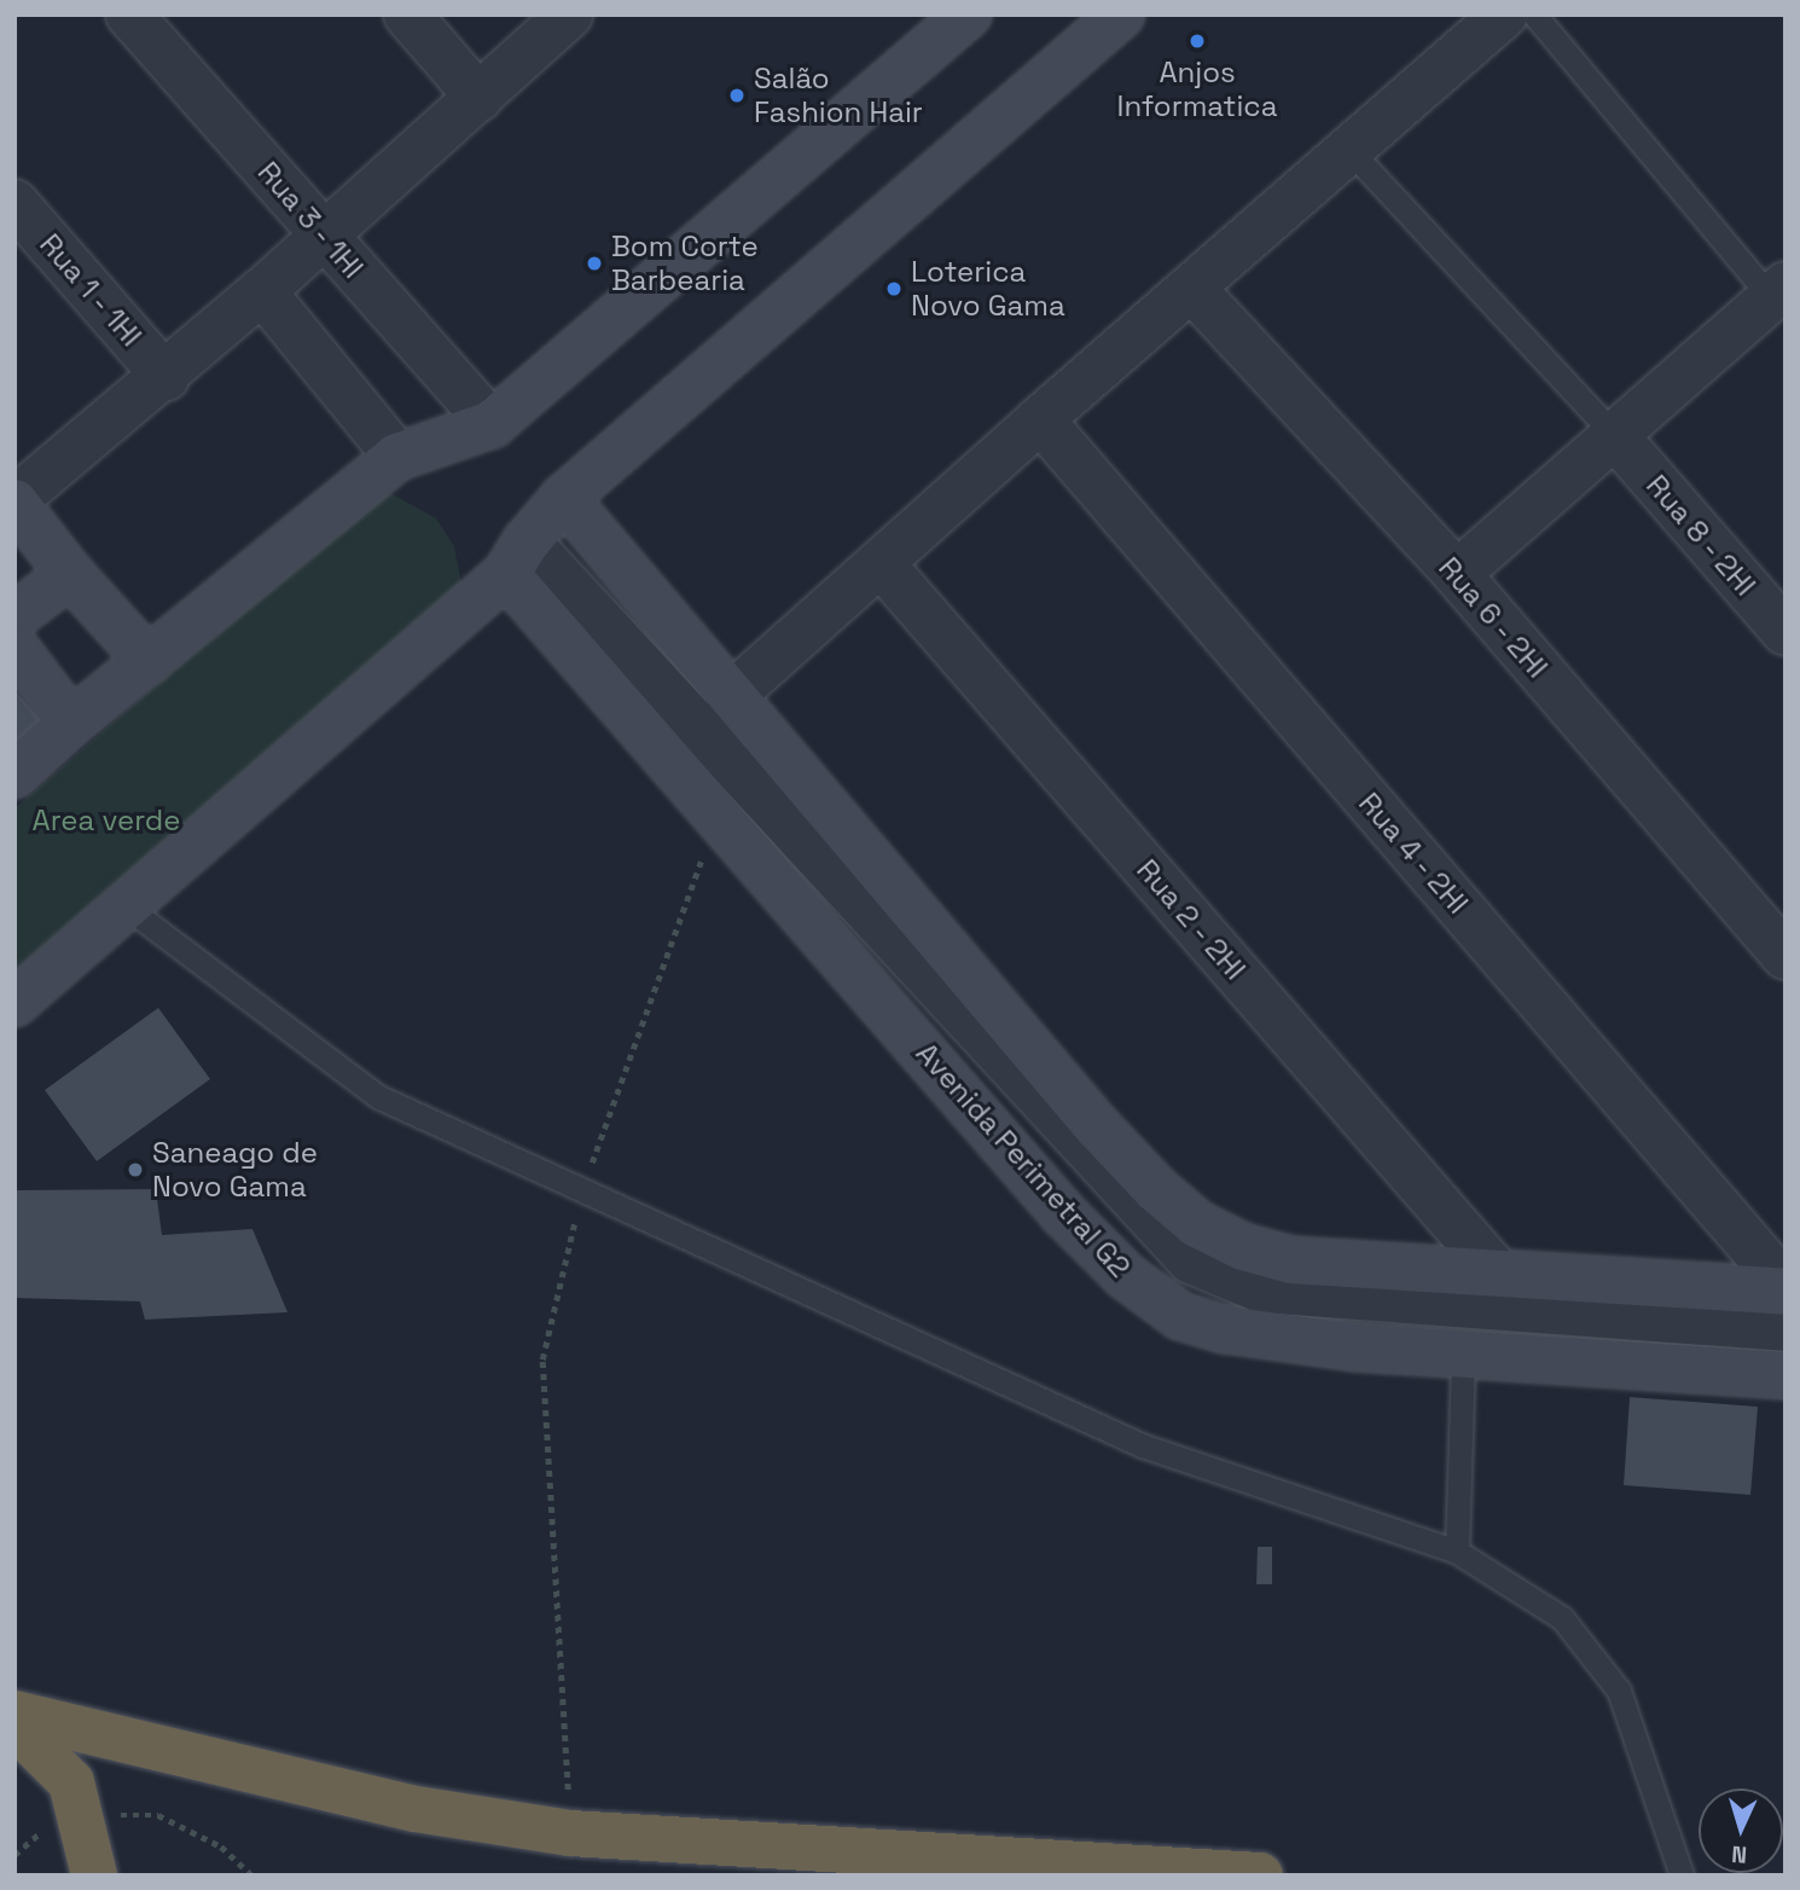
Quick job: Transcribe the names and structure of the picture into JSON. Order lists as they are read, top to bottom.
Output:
{
  "streets": {
    "street": [
      "Rua 3 - 1HI",
      "Rua 1 - 1HI",
      "Rua 8 - 2HI",
      "Rua 6 - 2HI",
      "Rua 4 - 2HI",
      "Rua 2 - 2HI",
      "Avenida Perimetral G2"
    ]
  },
  "parks": ["Area verde"],
  "places": [
    "Anjos Informatica",
    "Salão Fashion Hair",
    "Bom Corte Barbearia",
    "Loterica Novo Gama",
    "Saneago de Novo Gama"
  ],
  "north": "bottom"
}
